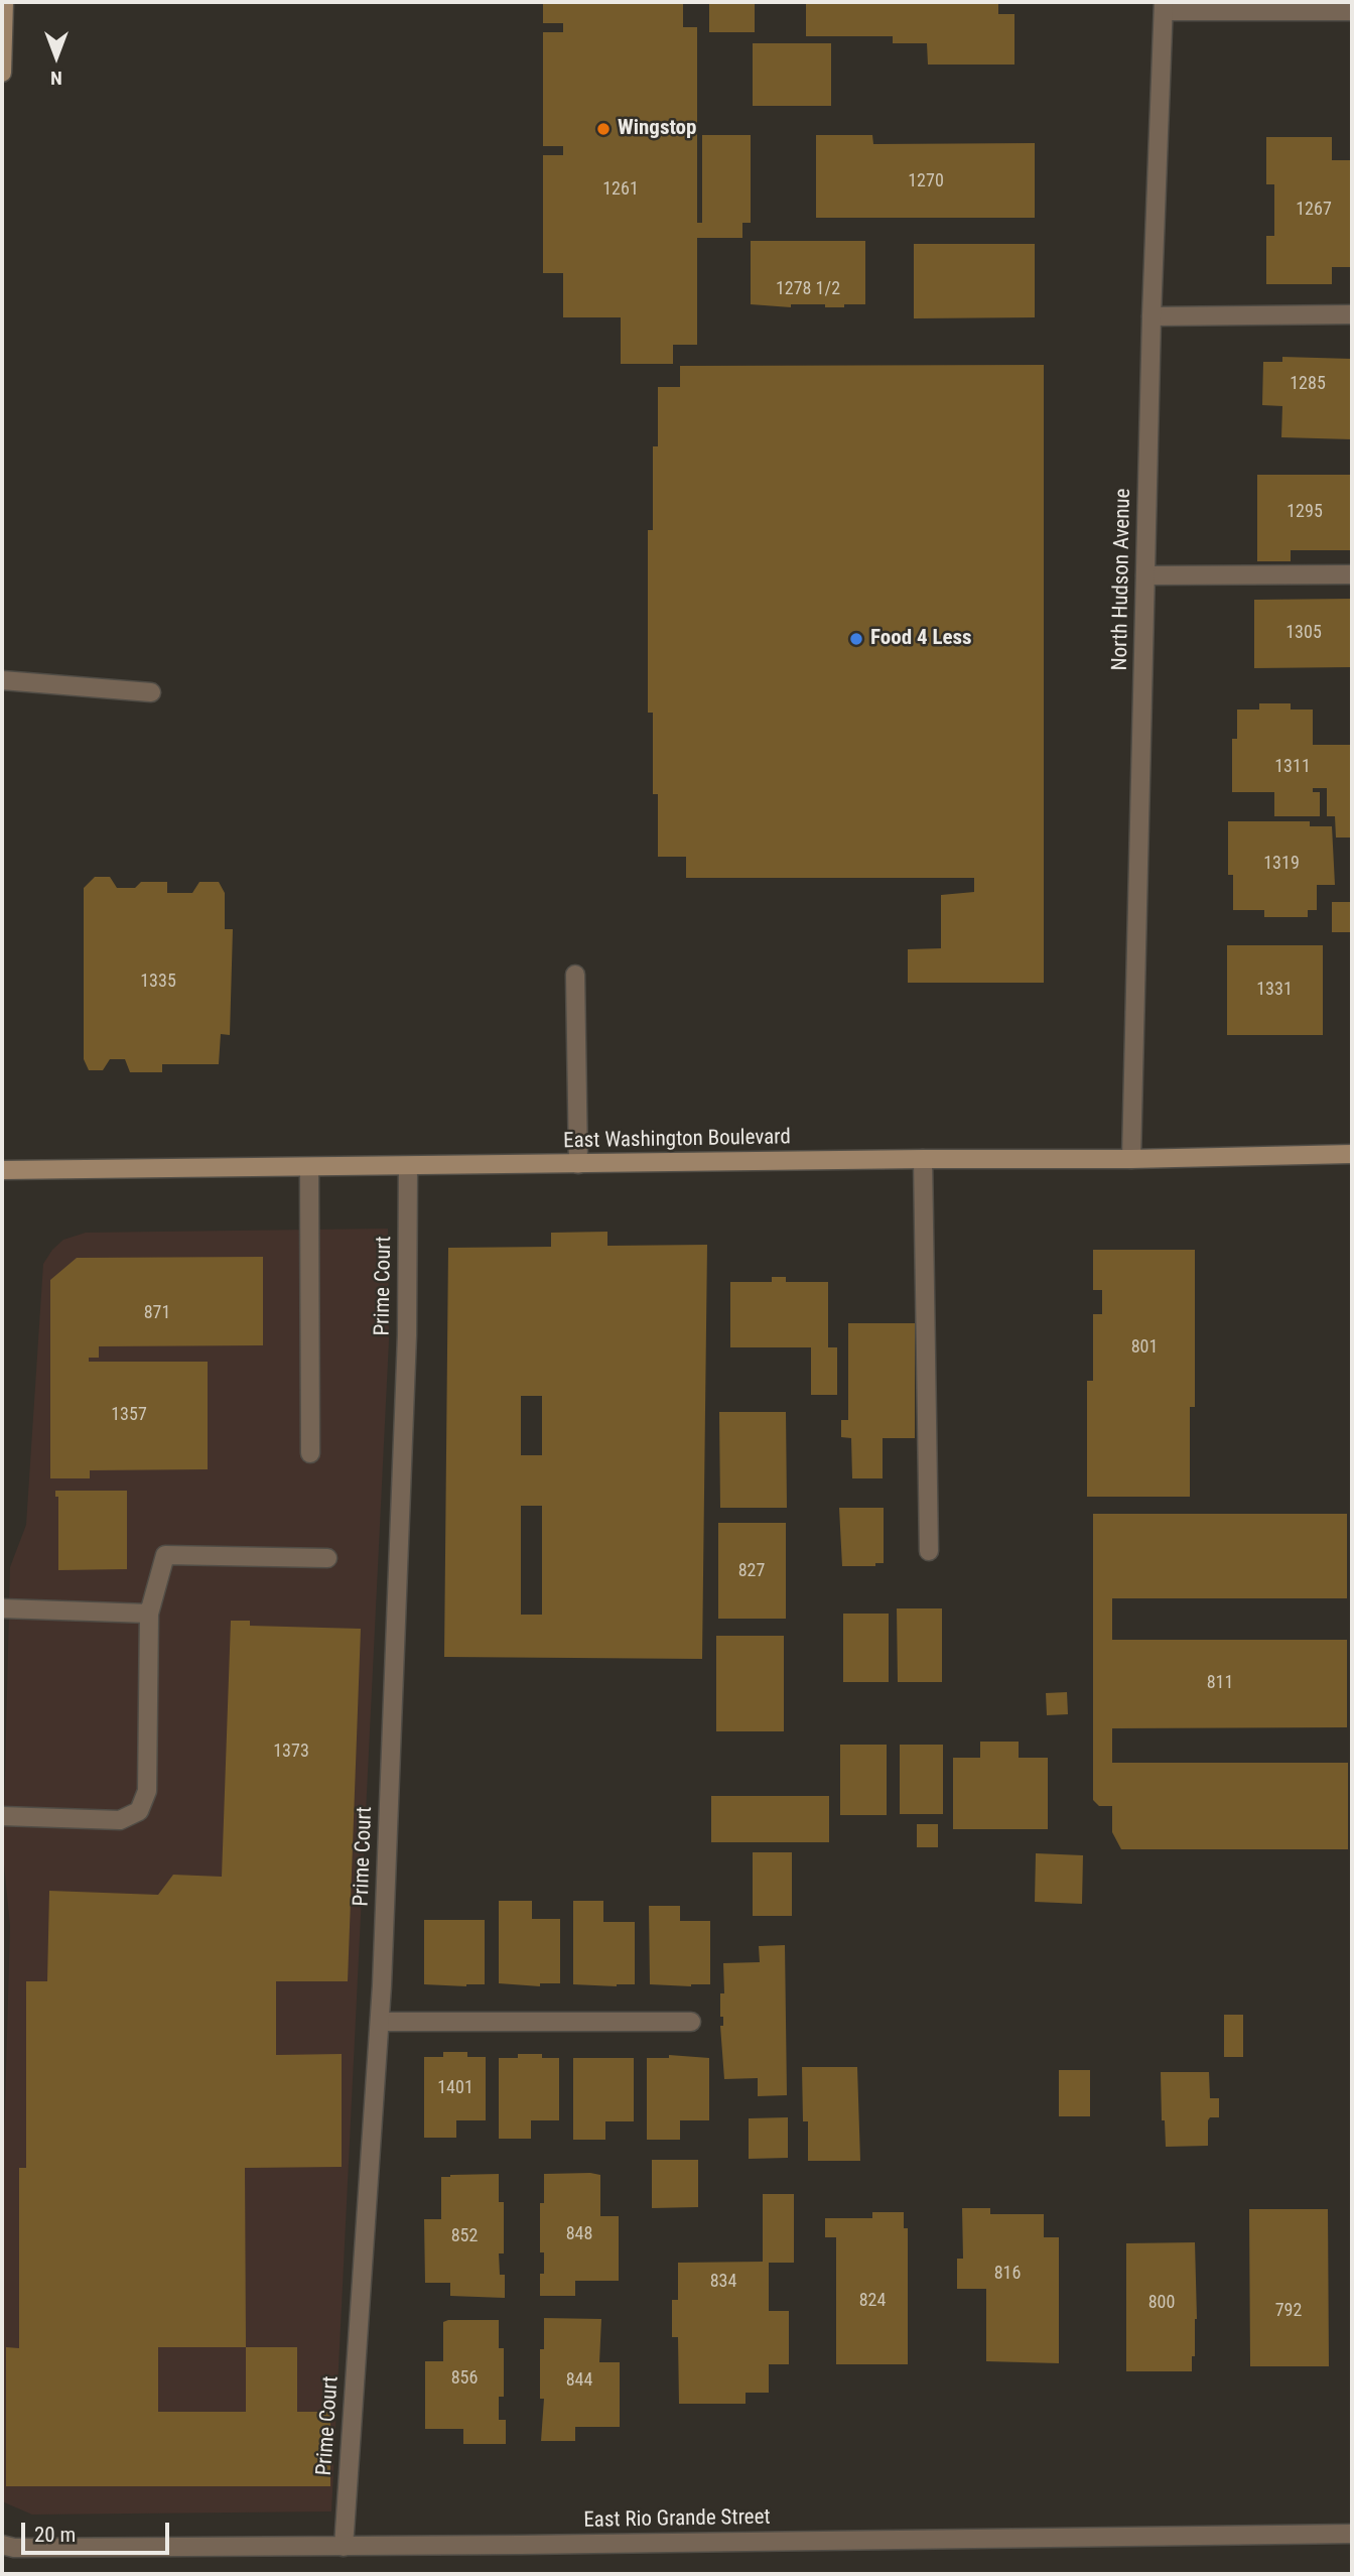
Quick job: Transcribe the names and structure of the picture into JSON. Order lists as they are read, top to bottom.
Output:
{
  "streets": {
    "main road": ["East Washington Boulevard"],
    "street": ["North Hudson Avenue", "Prime Court", "East Rio Grande Street"]
  },
  "crossings": [
    ["North Hudson Avenue", "East Washington Boulevard"],
    ["East Washington Boulevard", "Prime Court"],
    ["Prime Court", "East Rio Grande Street"]
  ],
  "places": ["Wingstop", "Food 4 Less"],
  "house_numbers": [
    "1270",
    "1261",
    "1267",
    "1278 1/2",
    "1285",
    "1295",
    "1305",
    "1311",
    "1319",
    "1335",
    "1331",
    "871",
    "801",
    "1357",
    "827",
    "811",
    "1373",
    "1401",
    "848",
    "852",
    "816",
    "834",
    "824",
    "800",
    "792",
    "856",
    "844"
  ],
  "scale_bar": "20 m",
  "north": "bottom"
}
